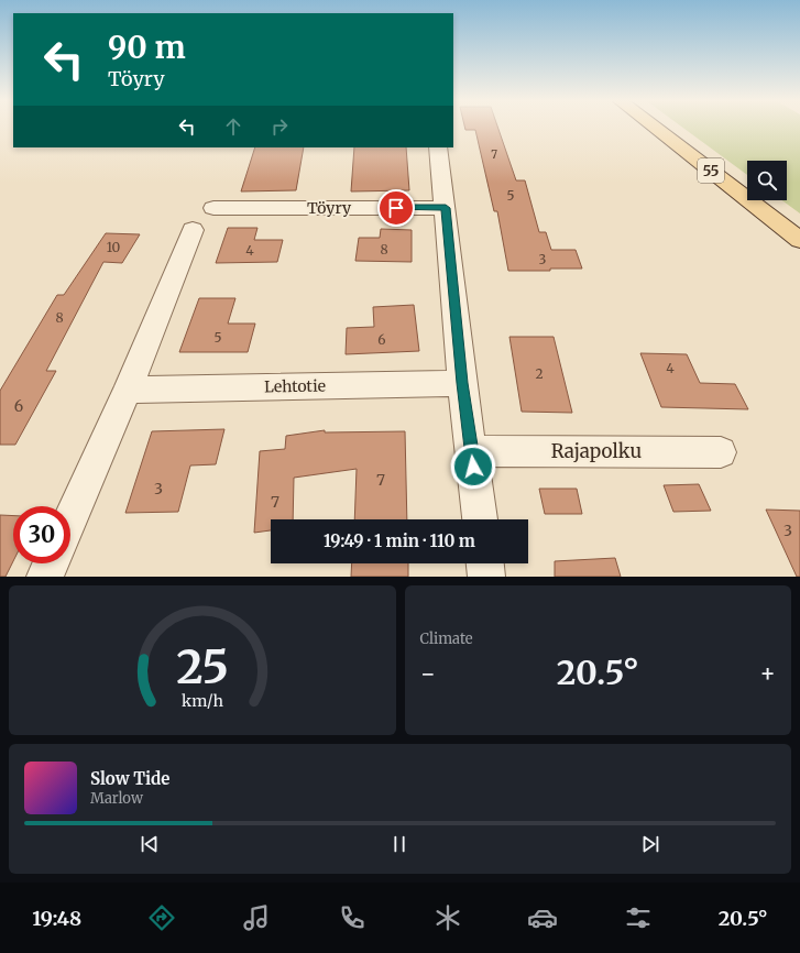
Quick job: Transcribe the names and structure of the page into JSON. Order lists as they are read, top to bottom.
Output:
{
  "streets": {
    "main road": ["55"],
    "street": ["Töyry", "Lehtotie", "Rajapolku"]
  },
  "house_numbers": [
    "7",
    "5",
    "10",
    "8",
    "4",
    "3",
    "8",
    "5",
    "6",
    "4",
    "2",
    "6",
    "7",
    "3",
    "7",
    "3"
  ],
  "page": {
    "turn": ["90 m", "Töyry"],
    "limit": "30",
    "trip": "19:49 · 1 min · 110 m",
    "tile": "Climate",
    "heat": ["−", "20.5°", "+"],
    "song": ["Slow Tide", "Marlow"],
    "tabs": ["19:48", "20.5°"],
    "gauge": ["25", "km/h"]
  }
}
